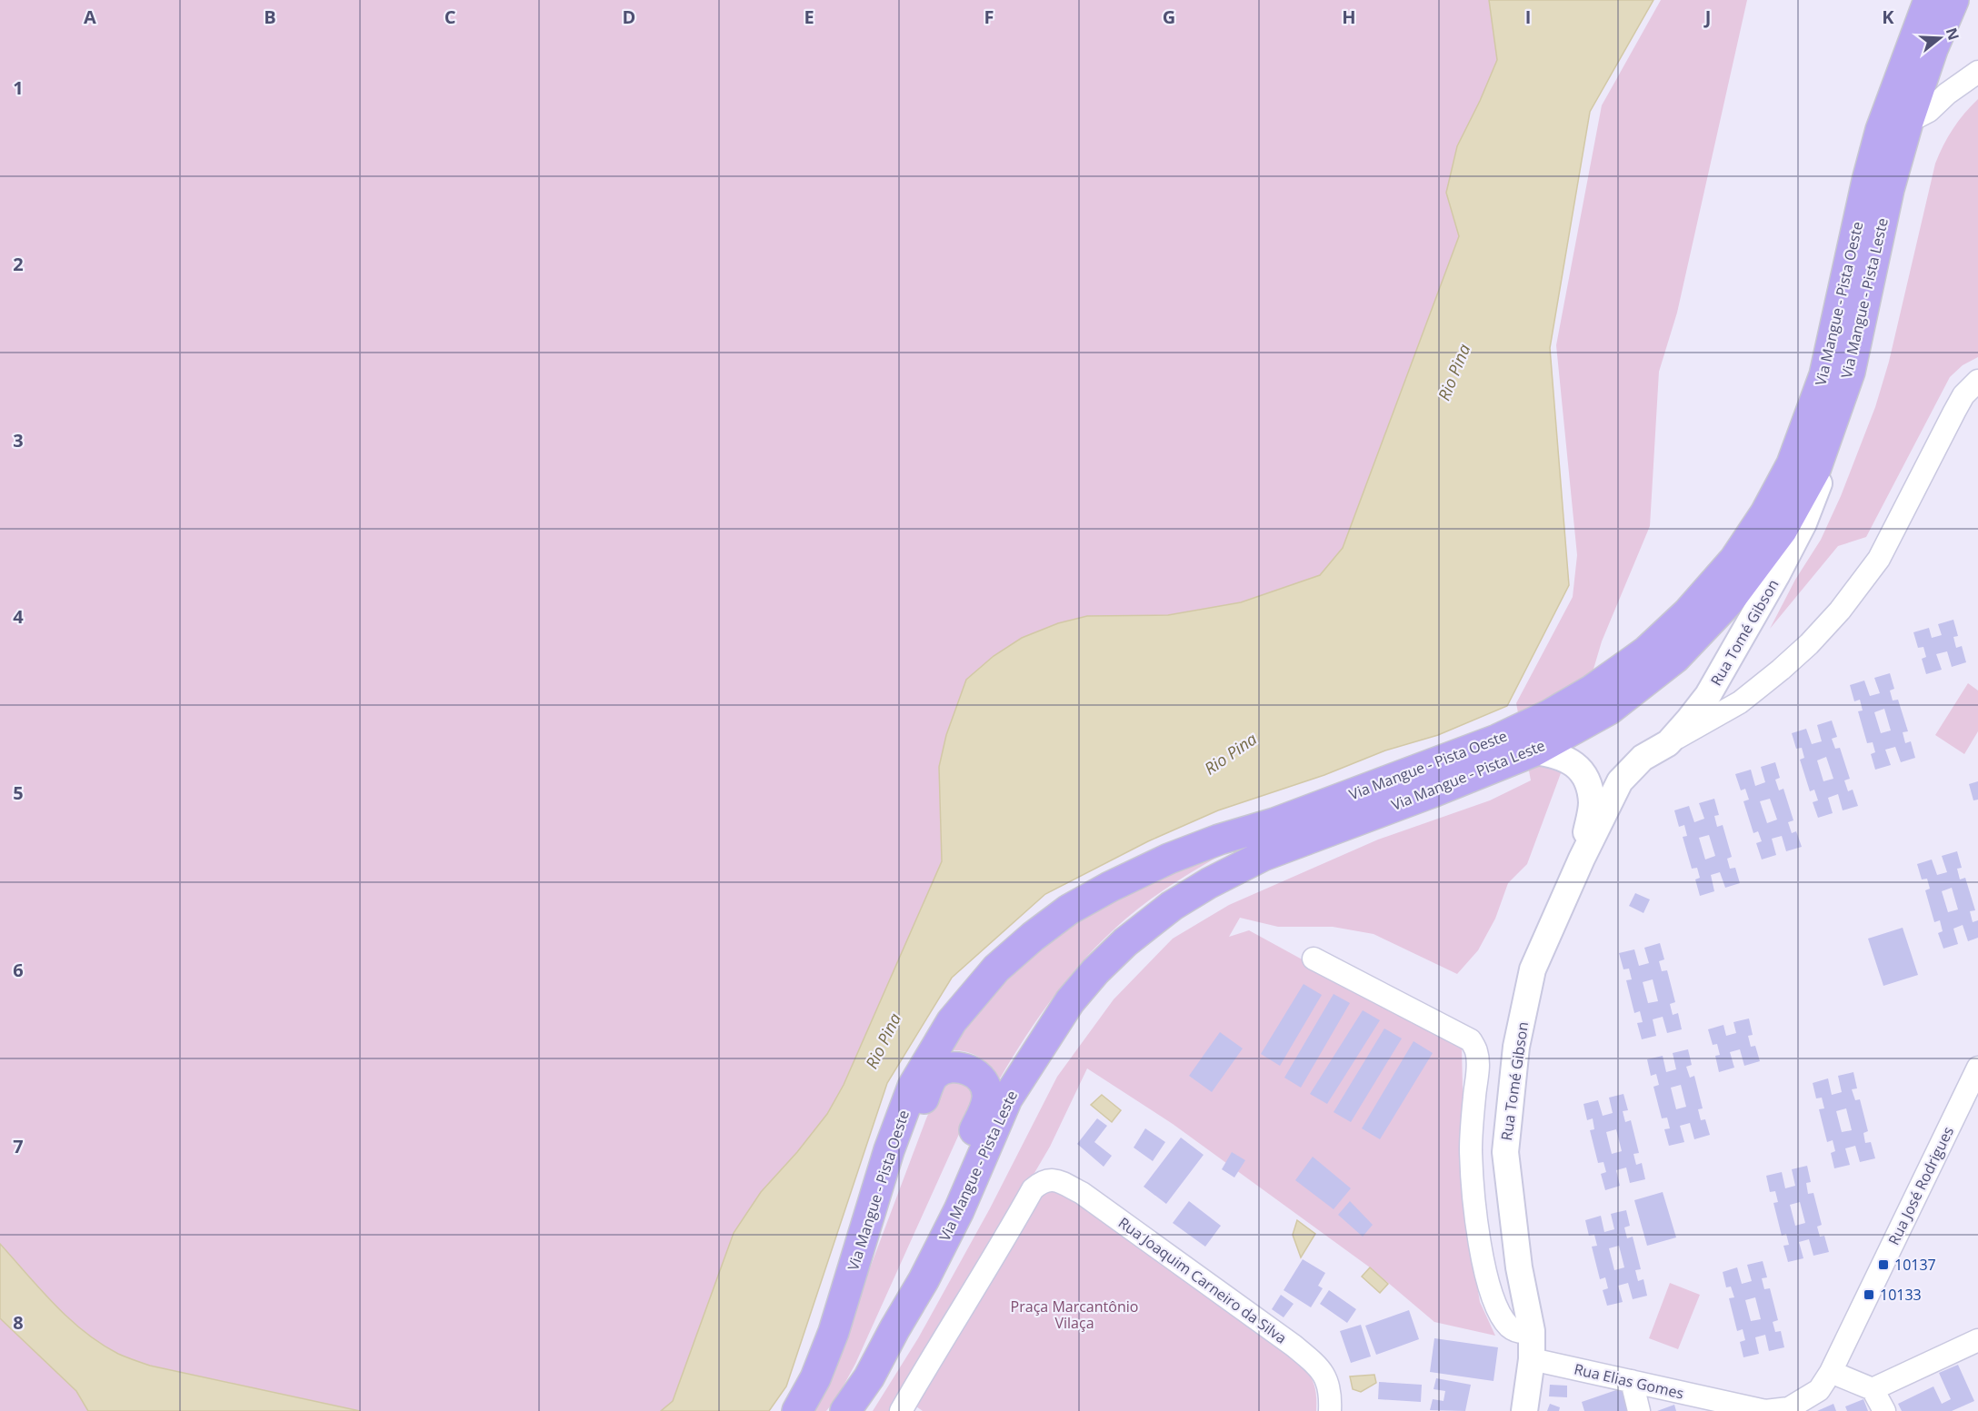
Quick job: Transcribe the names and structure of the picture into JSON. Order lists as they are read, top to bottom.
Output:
{
  "streets": {
    "main road": ["Via Mangue - Pista Leste", "Via Mangue - Pista Oeste"],
    "street": [
      "Rua Tomé Gibson",
      "Rua José Rodrigues",
      "Rua Joaquim Carneiro da Silva",
      "Rua Elias Gomes"
    ]
  },
  "crossings": [
    ["Via Mangue - Pista Leste", "Via Mangue - Pista Oeste"],
    ["Via Mangue - Pista Leste", "Rua Tomé Gibson"],
    ["Rua Tomé Gibson", "Rua Elias Gomes"],
    ["Rua José Rodrigues", "Rua Elias Gomes"]
  ],
  "water": ["Rio Pina"],
  "parks": ["Praça Marcantônio Vilaça"],
  "places": {
    "transit": ["10137", "10133"]
  },
  "north": "right",
  "grid": {
    "columns": [
      "A",
      "B",
      "C",
      "D",
      "E",
      "F",
      "G",
      "H",
      "I",
      "J",
      "K"
    ],
    "rows": [
      "1",
      "2",
      "3",
      "4",
      "5",
      "6",
      "7",
      "8"
    ]
  }
}
